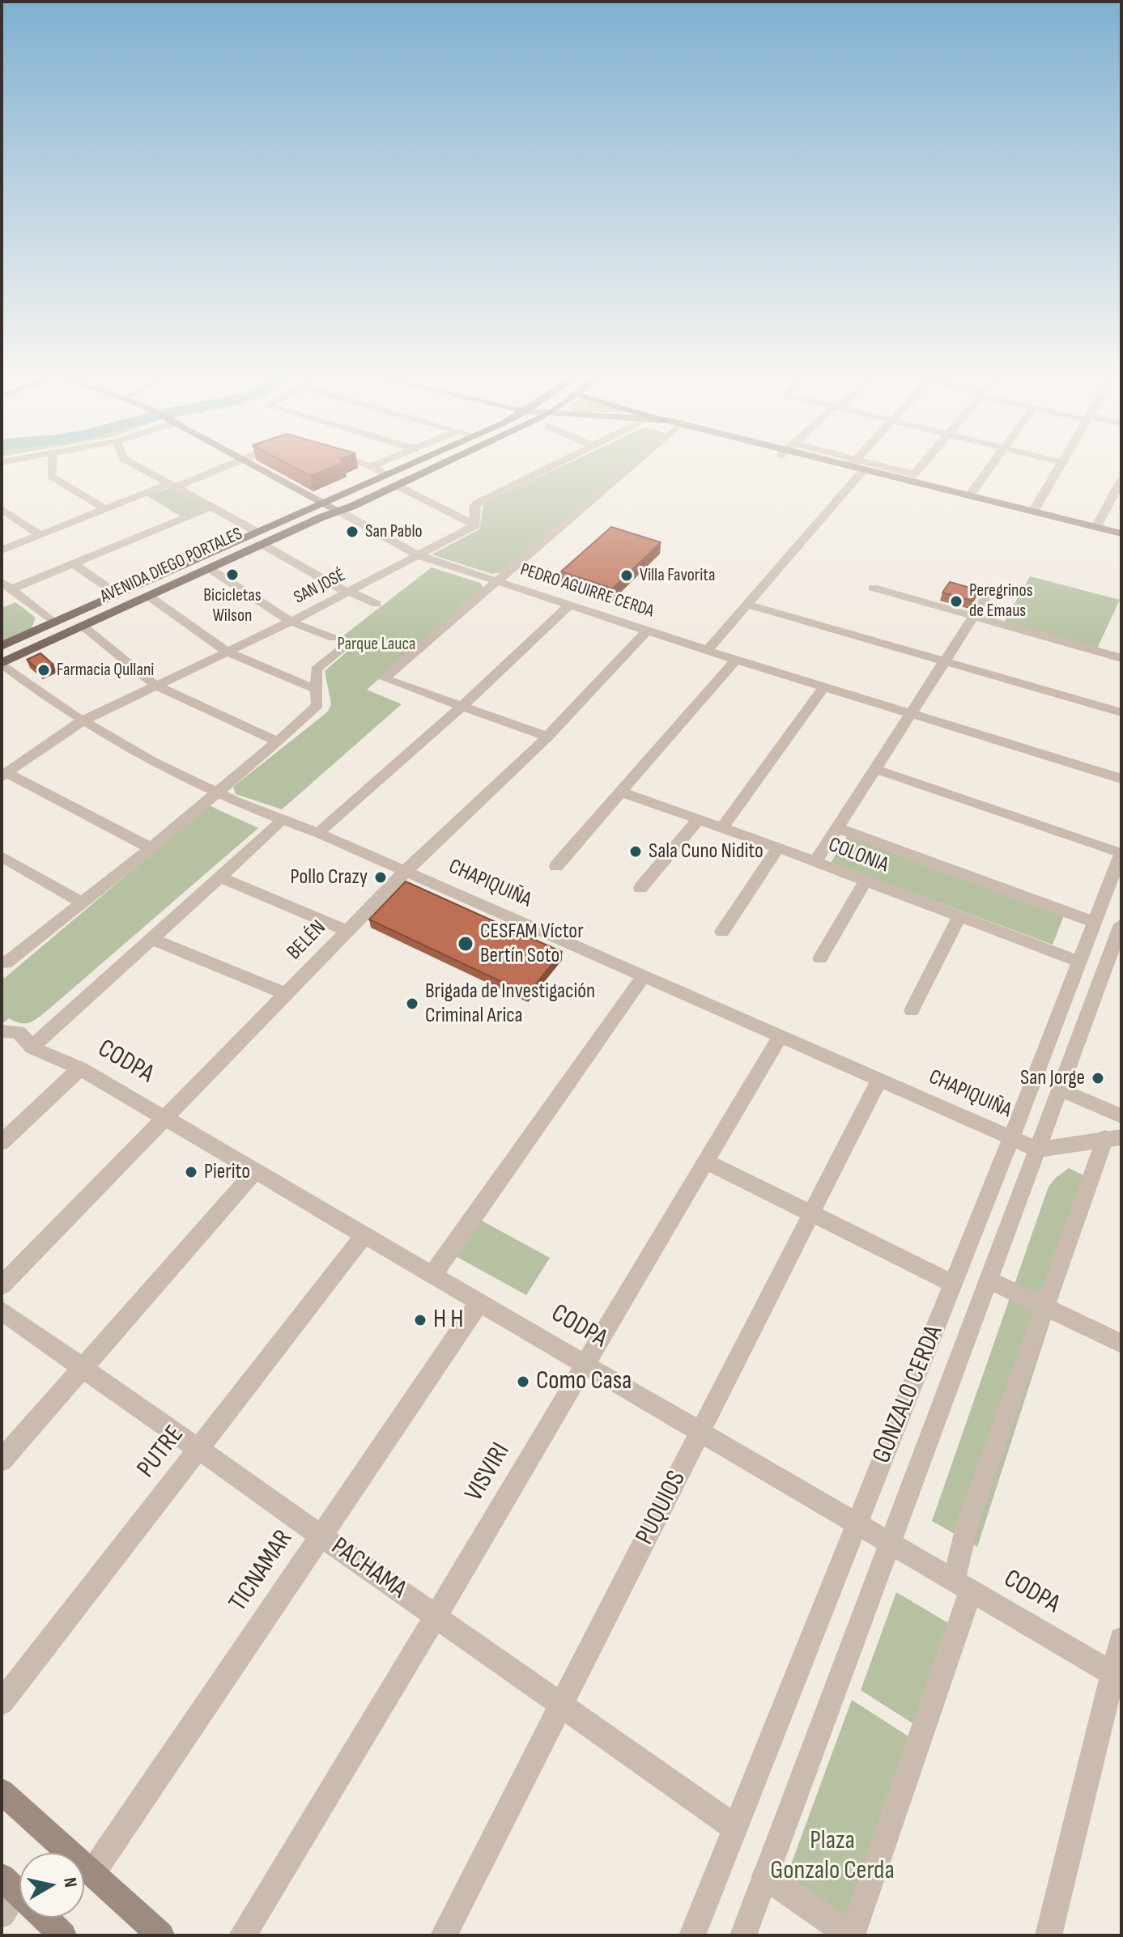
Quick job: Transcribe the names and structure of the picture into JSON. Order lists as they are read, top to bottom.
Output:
{
  "streets": {
    "main road": ["AVENIDA DIEGO PORTALES", "PEDRO AGUIRRE CERDA"],
    "street": [
      "SAN JOSÉ",
      "COLONIA",
      "CHAPIQUIÑA",
      "BELÉN",
      "CODPA",
      "GONZALO CERDA",
      "PUTRE",
      "VISVIRI",
      "PUQUIOS",
      "PACHAMA",
      "TICNAMAR"
    ]
  },
  "crossings": [
    ["AVENIDA DIEGO PORTALES", "PEDRO AGUIRRE CERDA"],
    ["AVENIDA DIEGO PORTALES", "CHAPIQUIÑA"],
    ["SAN JOSÉ", "PEDRO AGUIRRE CERDA"],
    ["SAN JOSÉ", "CHAPIQUIÑA"],
    ["PEDRO AGUIRRE CERDA", "BELÉN"],
    ["COLONIA", "GONZALO CERDA"],
    ["CHAPIQUIÑA", "BELÉN"],
    ["CHAPIQUIÑA", "GONZALO CERDA"],
    ["CHAPIQUIÑA", "VISVIRI"],
    ["CHAPIQUIÑA", "PUQUIOS"],
    ["BELÉN", "CODPA"],
    ["CODPA", "GONZALO CERDA"],
    ["CODPA", "PUTRE"],
    ["CODPA", "VISVIRI"],
    ["CODPA", "PUQUIOS"],
    ["CODPA", "TICNAMAR"],
    ["GONZALO CERDA", "PACHAMA"],
    ["PUTRE", "PACHAMA"],
    ["VISVIRI", "PACHAMA"],
    ["PUQUIOS", "PACHAMA"],
    ["PACHAMA", "TICNAMAR"]
  ],
  "parks": ["Parque Lauca", "Plaza Gonzalo Cerda"],
  "places": [
    "San Pablo",
    "Bicicletas Wilson",
    "Villa Favorita",
    "Peregrinos de Emaus",
    "Farmacia Qullani",
    "Sala Cuno Nidito",
    "Pollo Crazy",
    "CESFAM Víctor Bertín Soto",
    "Brigada de Investigación Criminal Arica",
    "San Jorge",
    "Pierito",
    "H H",
    "Como Casa"
  ],
  "north": "right"
}
